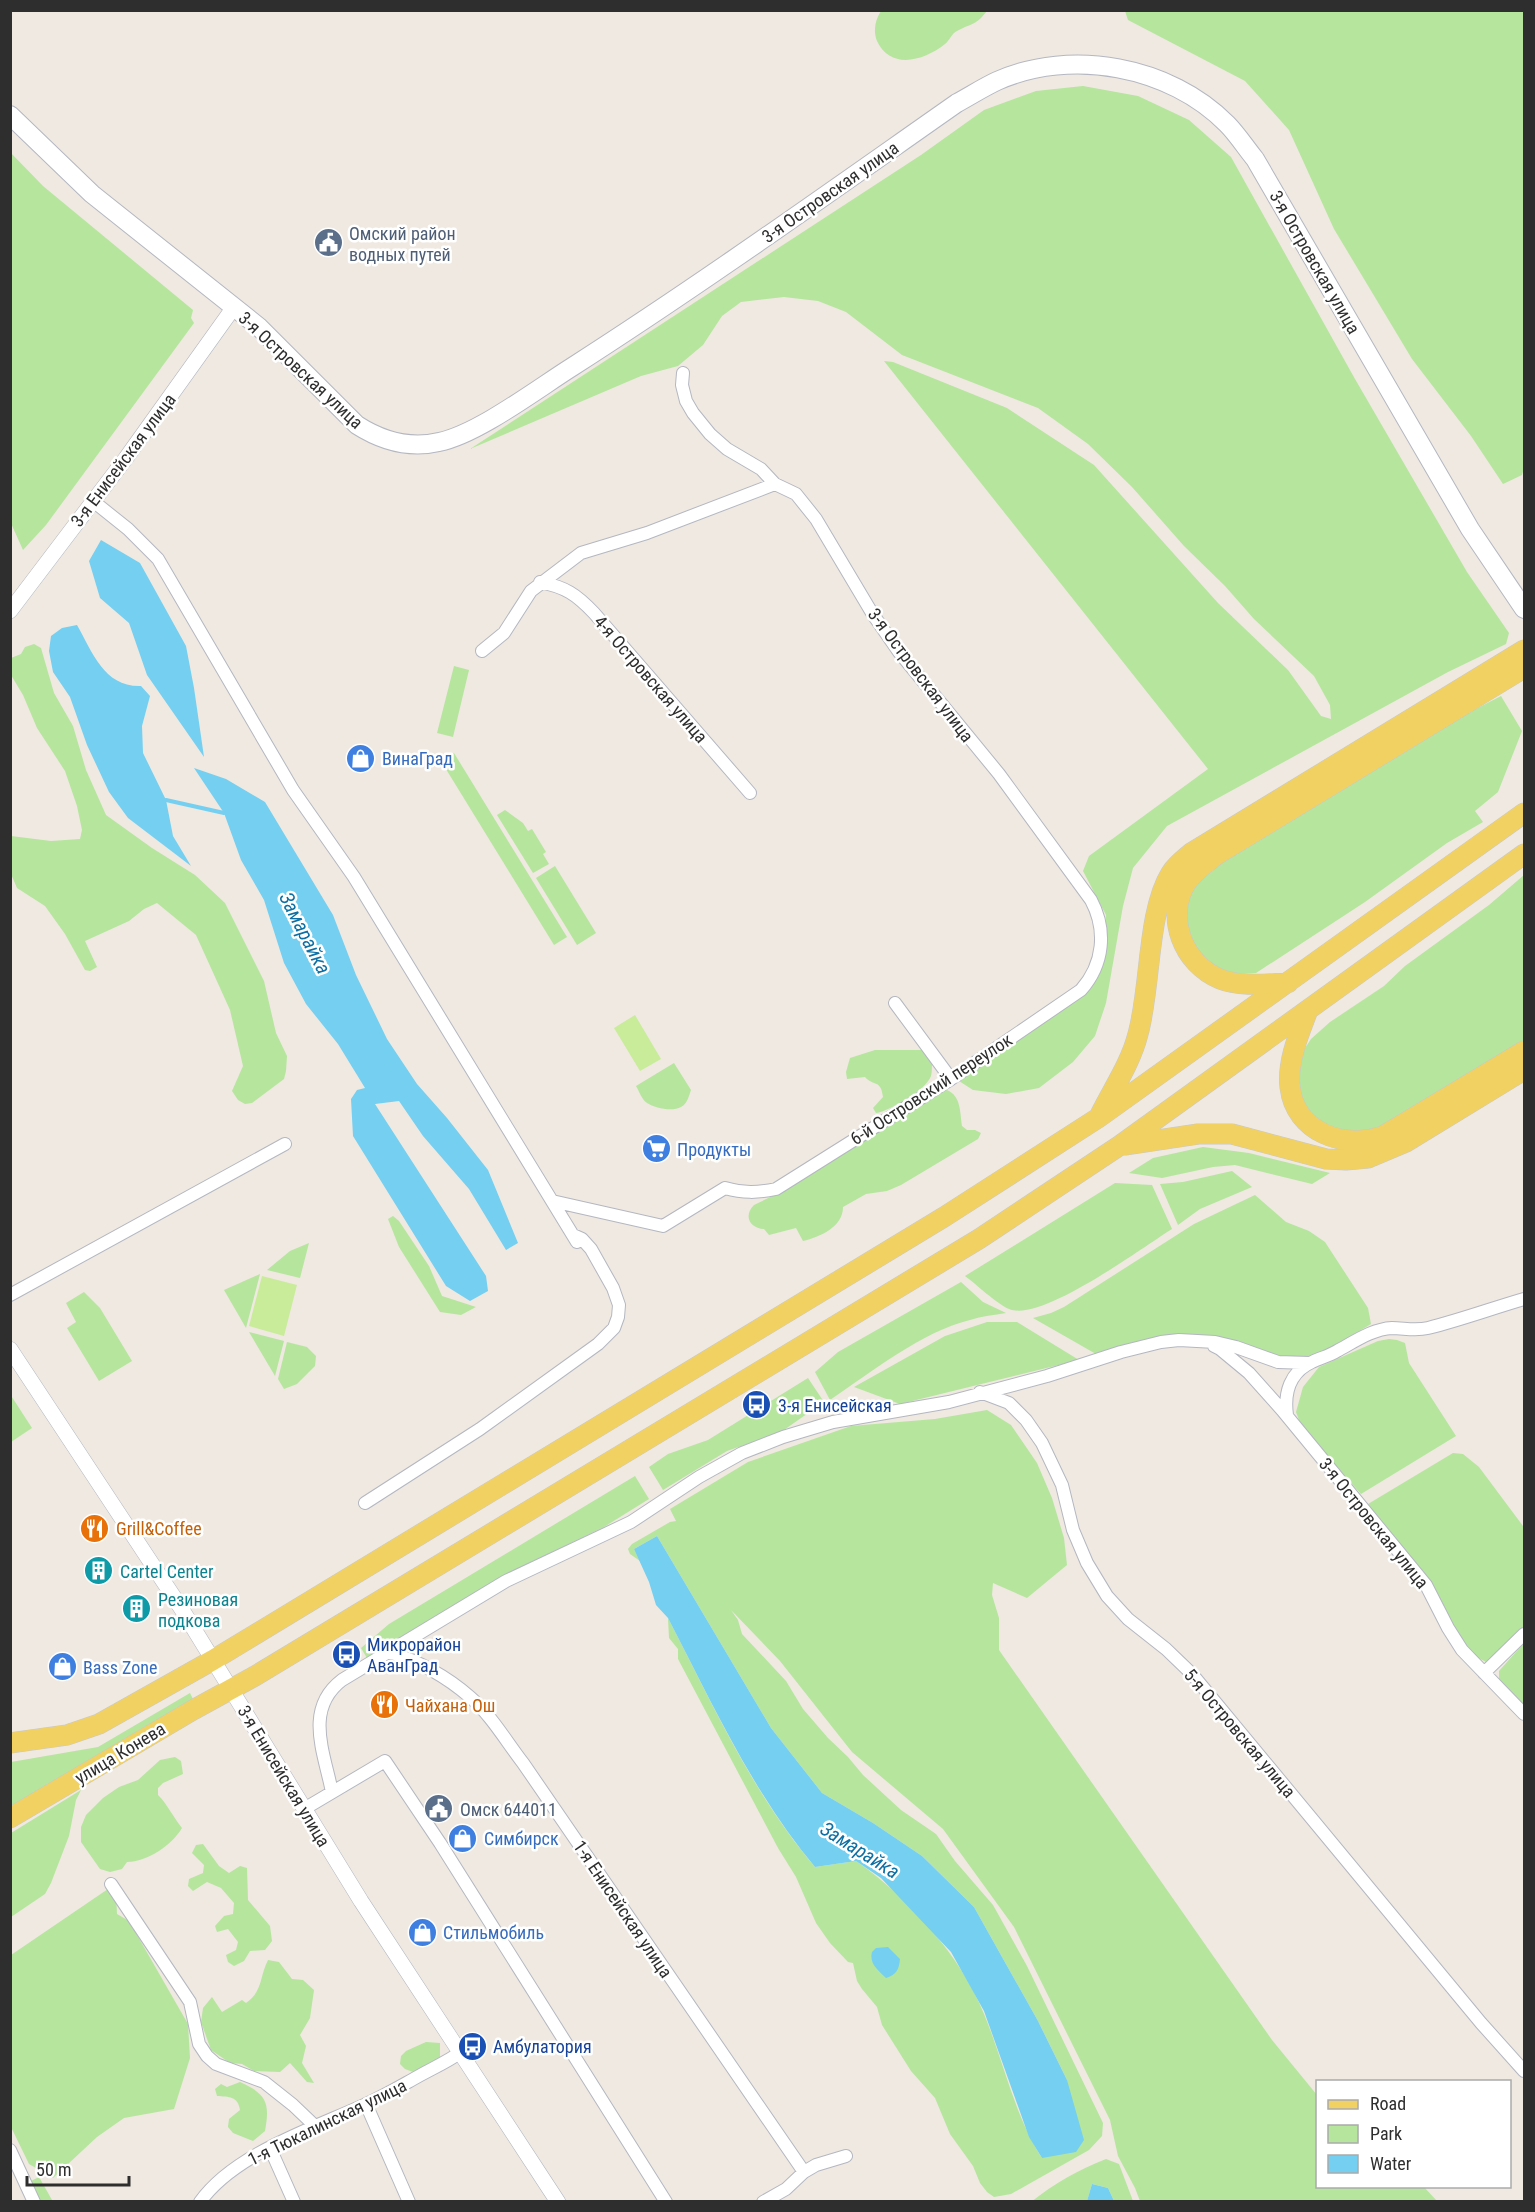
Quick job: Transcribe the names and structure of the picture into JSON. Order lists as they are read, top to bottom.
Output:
{
  "streets": {
    "main road": ["3-я Островская улица", "улица Конева"],
    "street": [
      "3-я Енисейская улица",
      "4-я Островская улица",
      "6-й Островский переулок",
      "5-я Островская улица",
      "1-я Енисейская улица",
      "1-я Тюкалинская улица"
    ]
  },
  "crossings": [
    ["3-я Островская улица", "3-я Енисейская улица"],
    ["3-я Островская улица", "6-й Островский переулок"],
    ["3-я Енисейская улица", "улица Конева"],
    ["3-я Енисейская улица", "1-я Тюкалинская улица"]
  ],
  "water": ["Замарайка"],
  "places": {
    "public building": ["Омский район водных путей", "Омск 644011"],
    "shop": [
      "ВинаГрад",
      "Bass Zone",
      "Симбирск",
      "Стильмобиль"
    ],
    "supermarket": ["Продукты"],
    "bus stop": ["3-я Енисейская", "Микрорайон АванГрад", "Амбулатория"],
    "restaurant": ["Grill&Coffee", "Чайхана Ош"],
    "building": ["Cartel Center", "Резиновая подкова"]
  },
  "legend": ["Road", "Park", "Water"],
  "scale_bar": "50 m"
}
